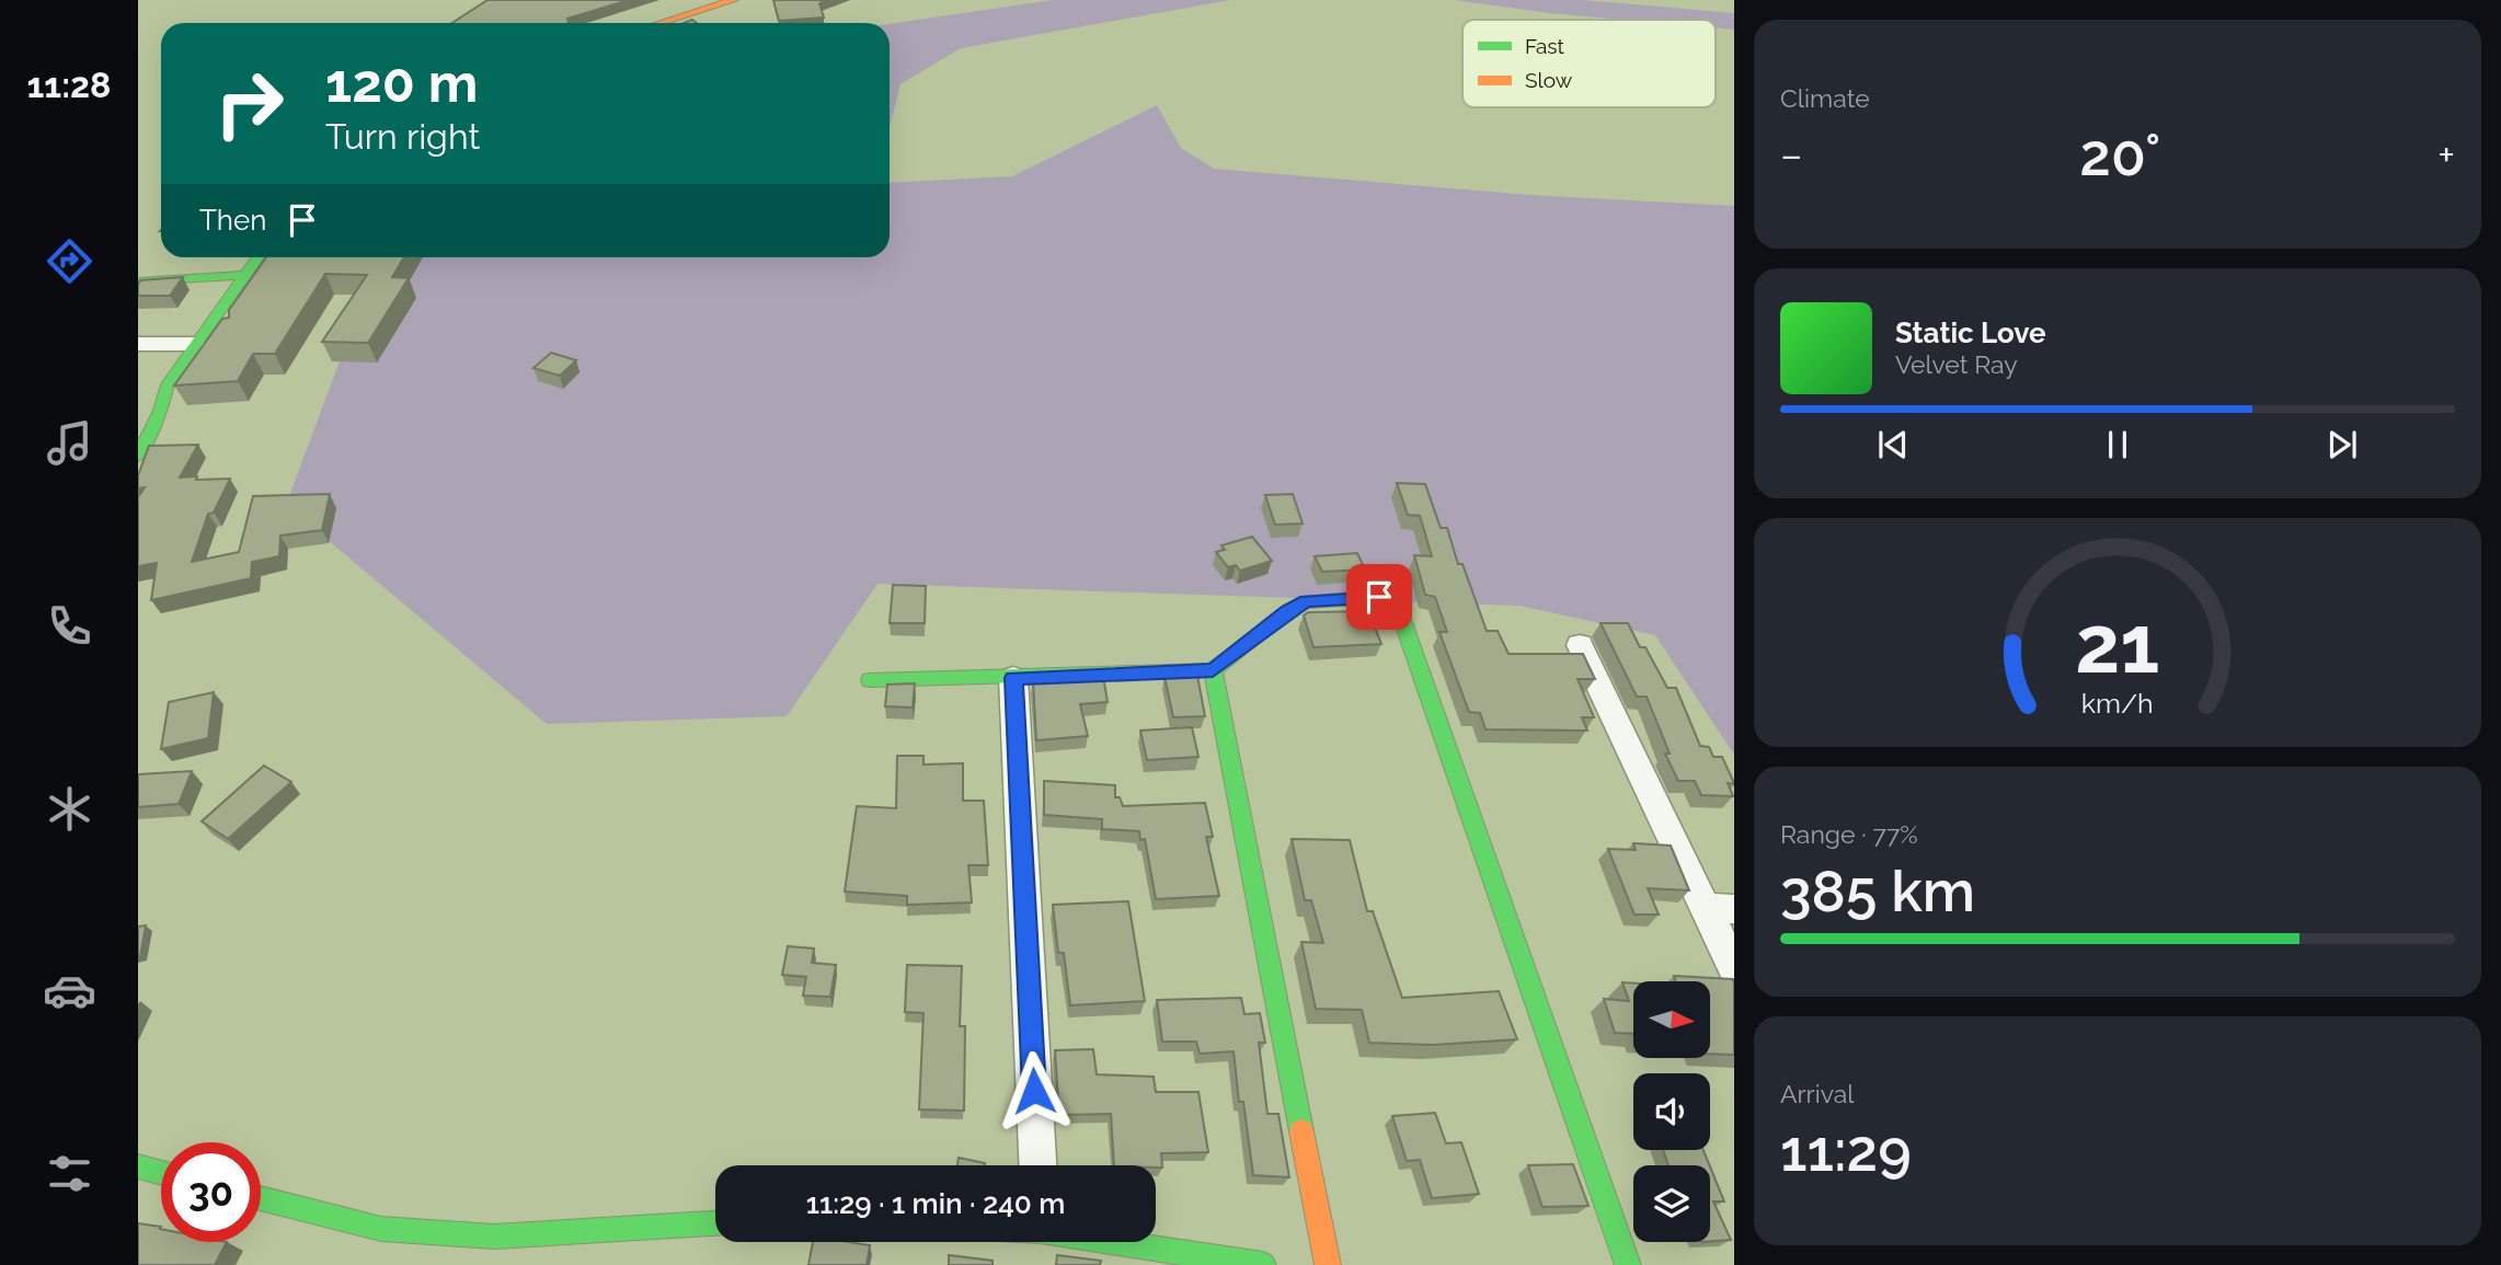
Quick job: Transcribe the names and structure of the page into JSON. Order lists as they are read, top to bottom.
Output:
{
  "legend": ["Fast", "Slow"],
  "north": "right",
  "page": {
    "tabs": "11:28",
    "tile": [
      "Climate",
      ["Range · 77%", "385 km"],
      ["Arrival", "11:29"]
    ],
    "turn": ["120 m", "Turn right"],
    "heat": ["−", "20°", "+"],
    "then": "Then",
    "song": ["Static Love", "Velvet Ray"],
    "limit": "30",
    "trip": "11:29 · 1 min · 240 m",
    "gauge": ["21", "km/h"]
  }
}
